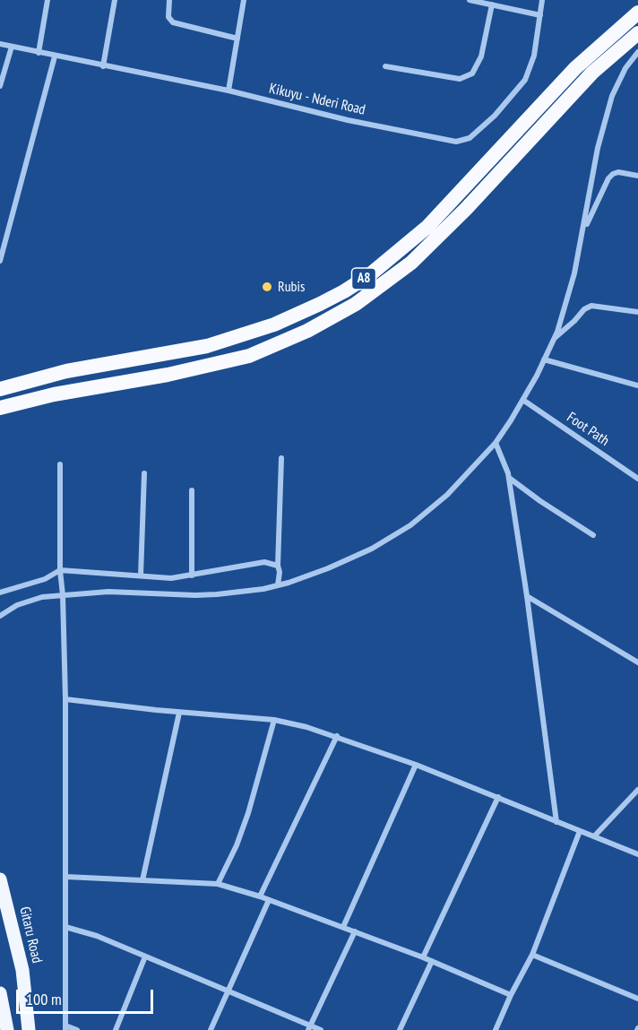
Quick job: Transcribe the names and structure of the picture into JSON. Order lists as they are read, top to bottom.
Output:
{
  "streets": {
    "highway": ["A8"],
    "main road": ["Gitaru Road"],
    "street": ["Kikuyu - Nderi Road", "Foot Path"]
  },
  "places": ["Rubis"],
  "scale_bar": "100 m"
}
